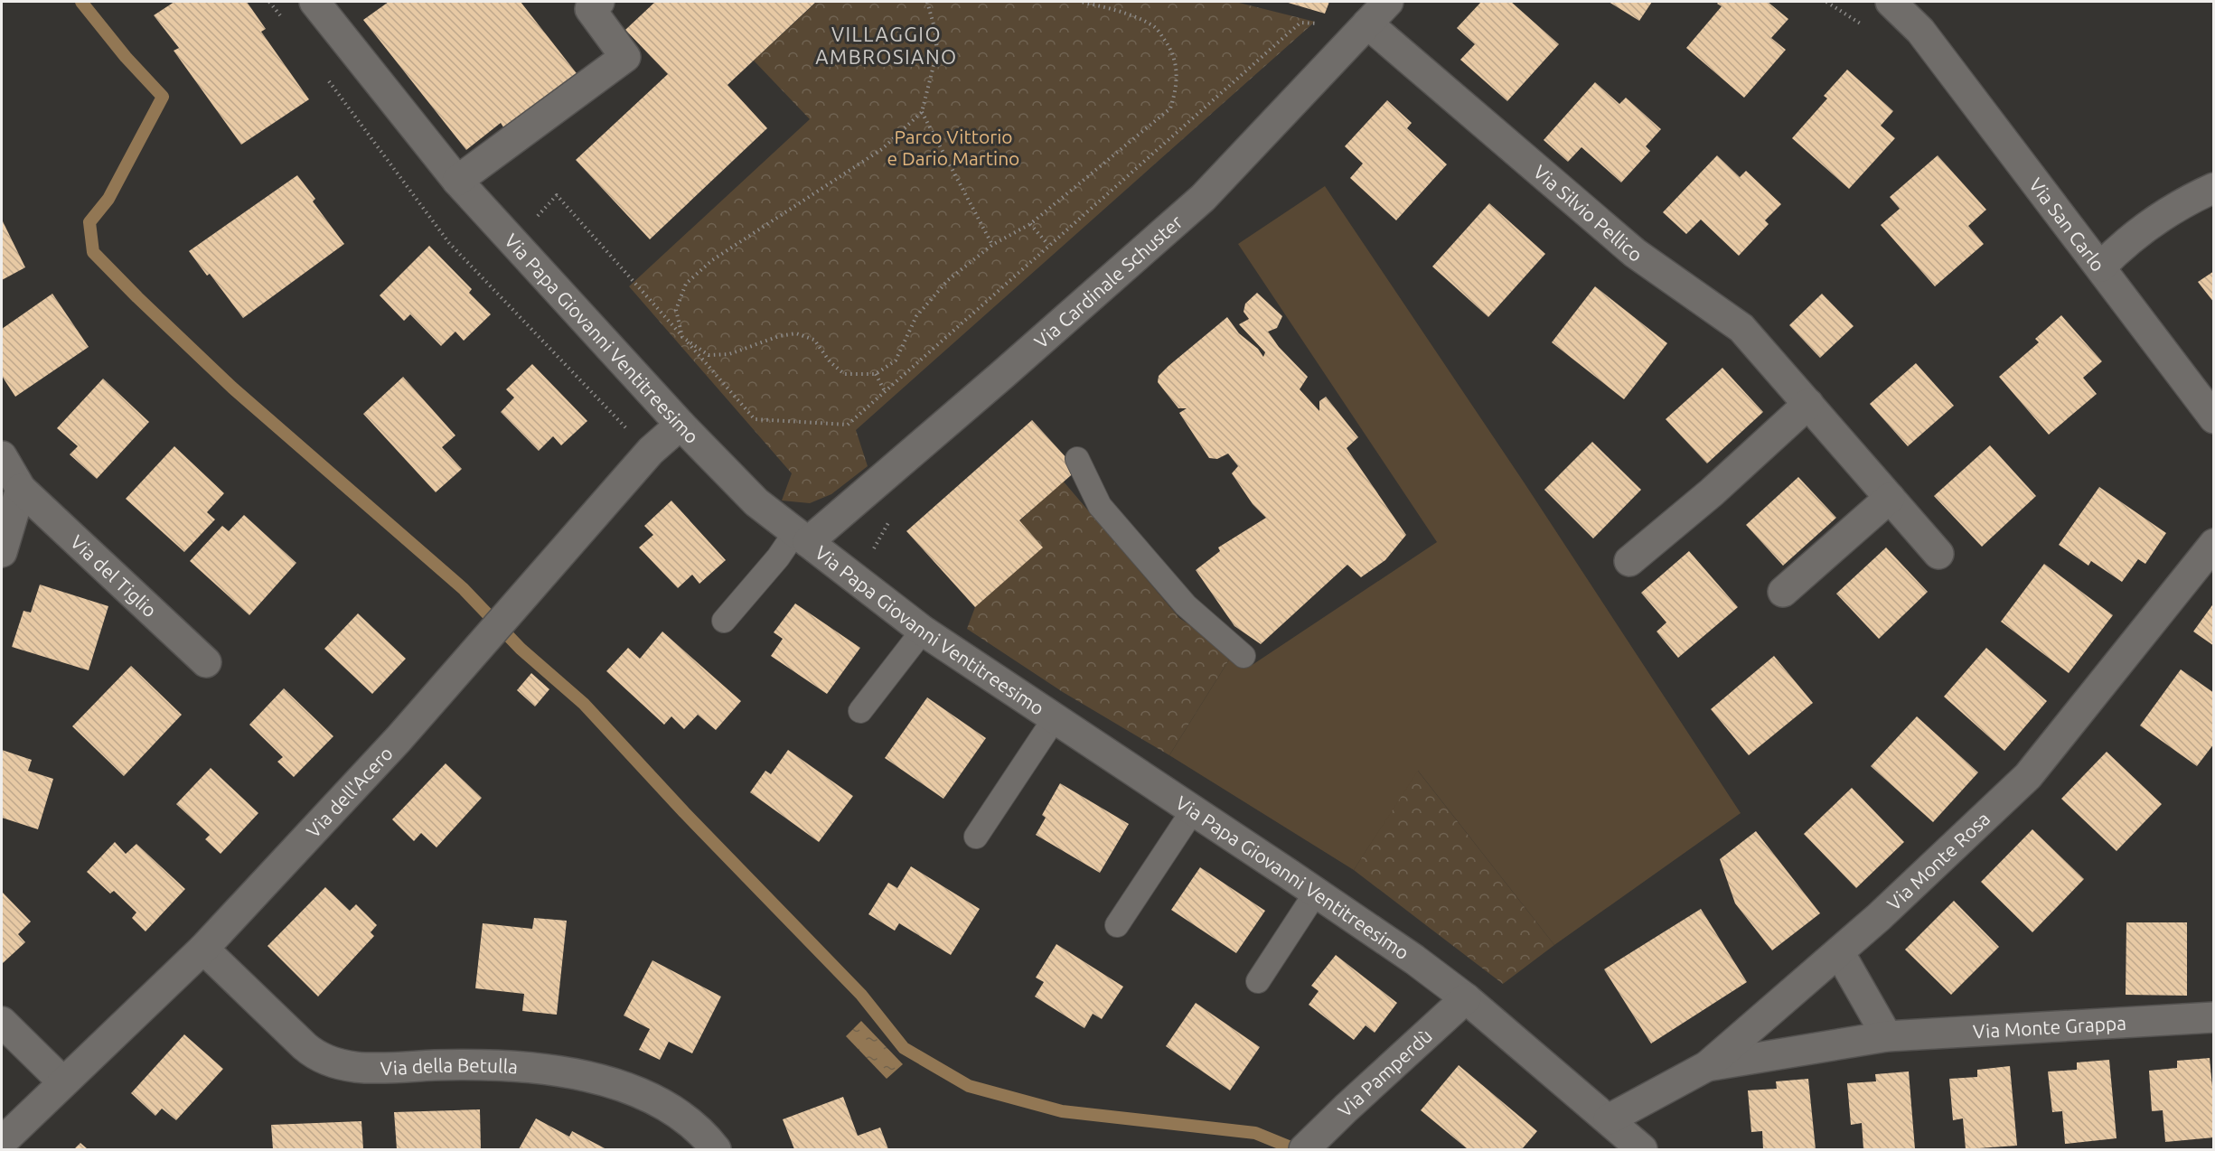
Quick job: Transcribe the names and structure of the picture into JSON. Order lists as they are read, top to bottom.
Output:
{
  "streets": {
    "street": [
      "Via Silvio Pellico",
      "Via San Carlo",
      "Via Cardinale Schuster",
      "Via Papa Giovanni Ventitreesimo",
      "Via del Tiglio",
      "Via dell'Acero",
      "Via Monte Rosa",
      "Via Monte Grappa",
      "Via della Betulla",
      "Via Pamperdù"
    ]
  },
  "crossings": [
    ["Via Silvio Pellico", "Via Cardinale Schuster"],
    ["Via Cardinale Schuster", "Via Papa Giovanni Ventitreesimo"],
    ["Via Papa Giovanni Ventitreesimo", "Via dell'Acero"],
    ["Via Papa Giovanni Ventitreesimo", "Via Monte Rosa"],
    ["Via Papa Giovanni Ventitreesimo", "Via Pamperdù"],
    ["Via dell'Acero", "Via della Betulla"],
    ["Via Monte Rosa", "Via Monte Grappa"]
  ],
  "districts": ["VILLAGGIO AMBROSIANO"],
  "parks": ["Parco Vittorio e Dario Martino"]
}
